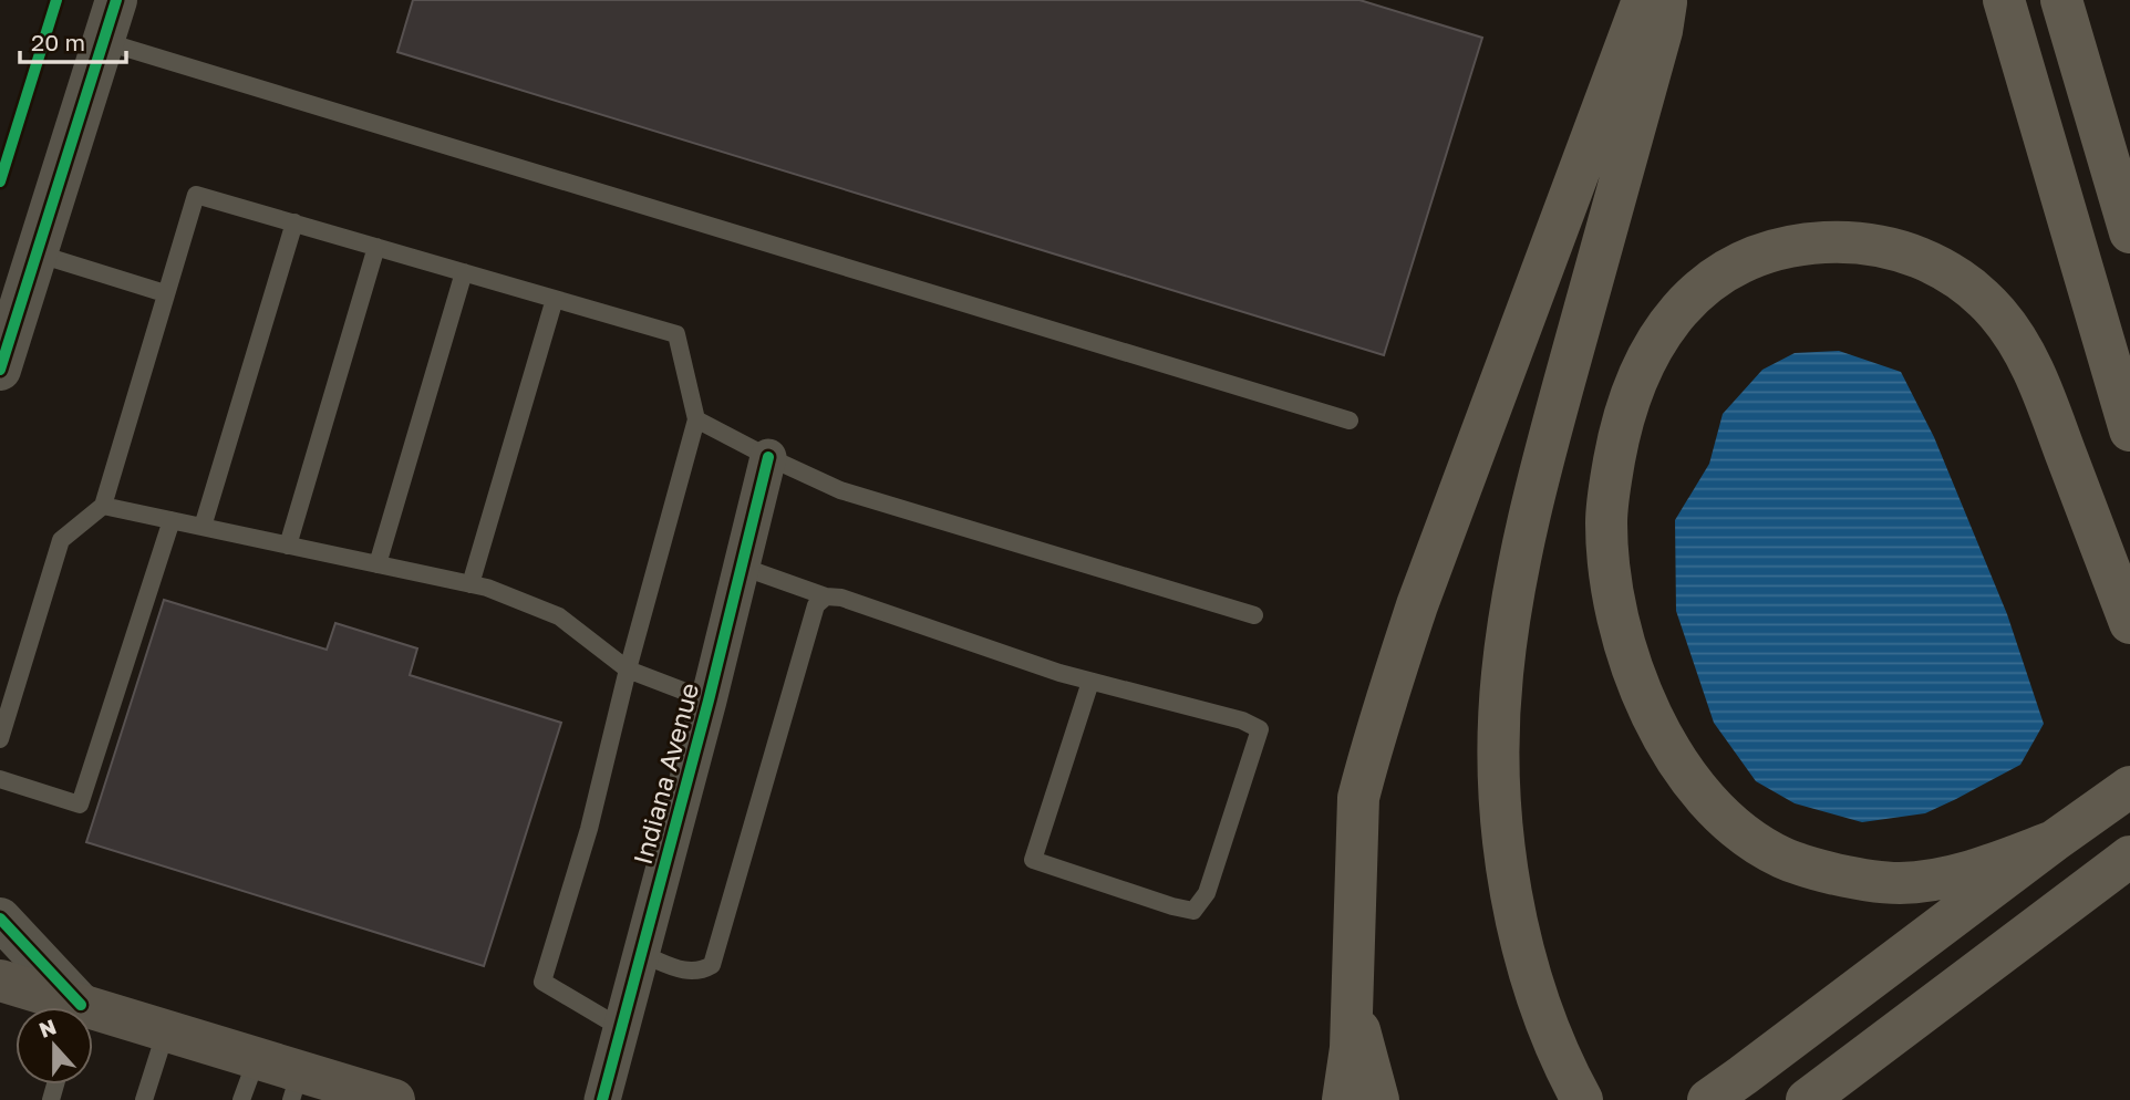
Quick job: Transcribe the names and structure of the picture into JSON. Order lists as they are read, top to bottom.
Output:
{
  "streets": {
    "street": ["Indiana Avenue"]
  },
  "scale_bar": "20 m",
  "north": "top"
}
